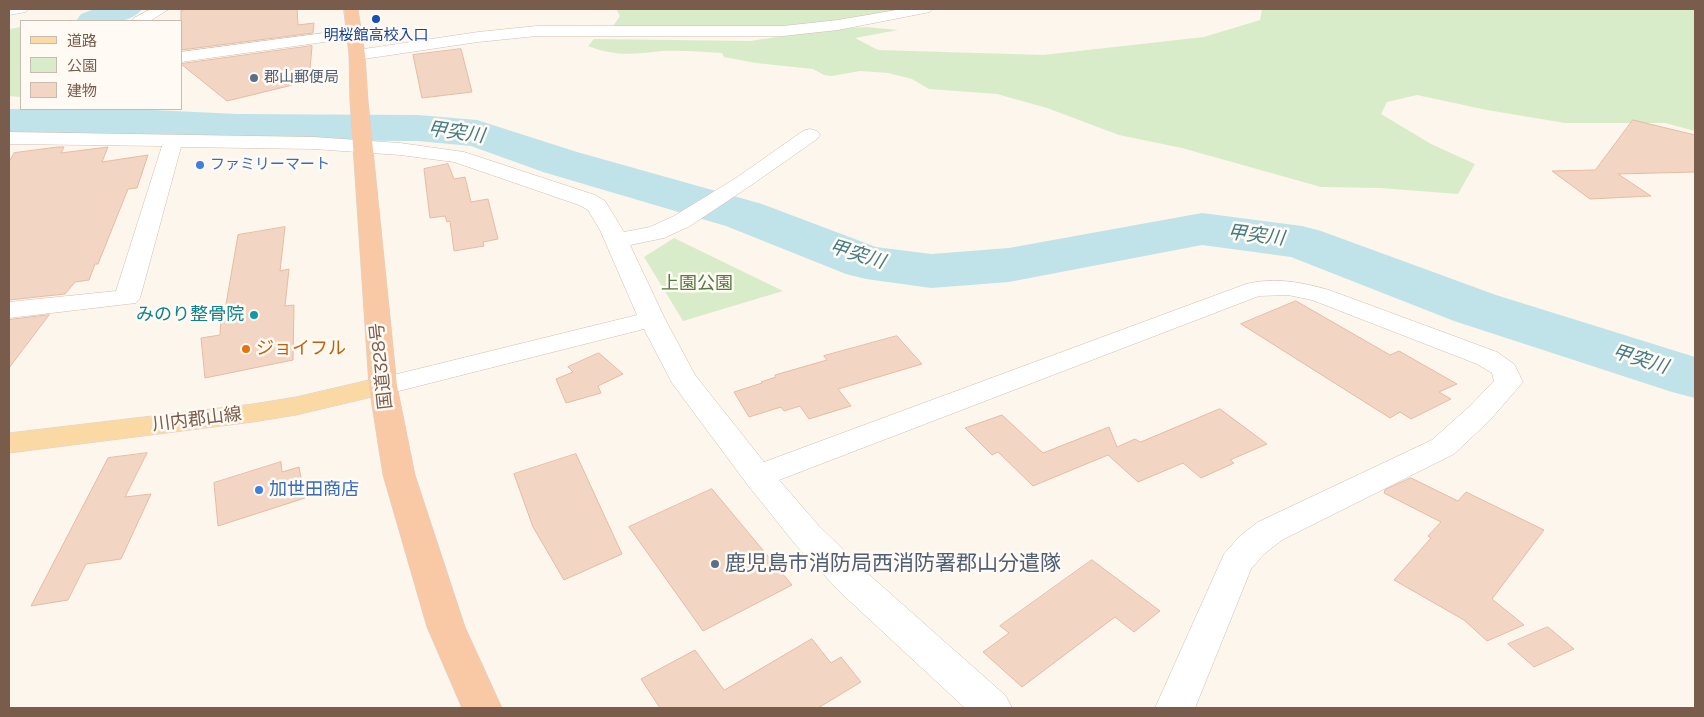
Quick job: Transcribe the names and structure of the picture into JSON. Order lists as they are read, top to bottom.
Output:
{
  "streets": {
    "highway": ["国道328号"],
    "main road": ["川内郡山線"]
  },
  "crossings": [
    ["国道328号", "川内郡山線"]
  ],
  "water": ["甲突川"],
  "parks": ["上園公園"],
  "places": [
    "明桜館高校入口",
    "郡山郵便局",
    "ファミリーマート",
    "みのり整骨院",
    "ジョイフル",
    "加世田商店",
    "鹿児島市消防局西消防署郡山分遣隊"
  ],
  "legend": ["道路", "公園", "建物"]
}
